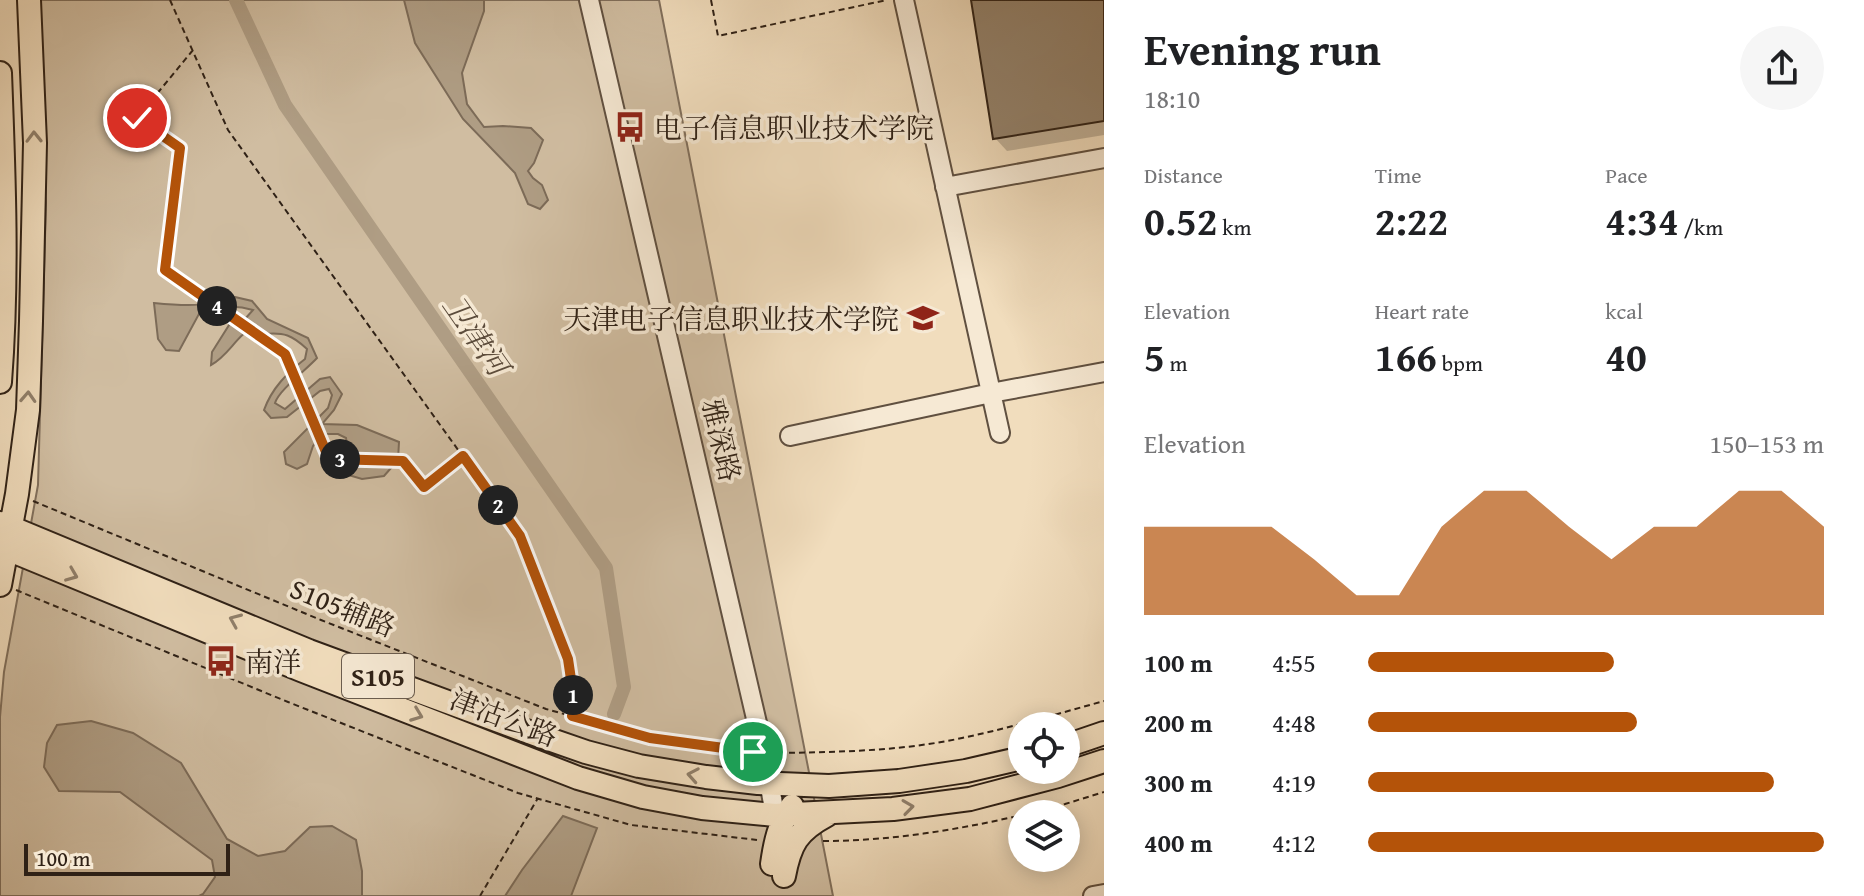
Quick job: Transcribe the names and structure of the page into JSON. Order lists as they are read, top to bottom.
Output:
{
  "streets": {
    "main road": ["雅深路", "S105", "津沽公路"],
    "path": ["S105辅路"]
  },
  "crossings": [
    ["雅深路", "S105辅路"],
    ["雅深路", "津沽公路"]
  ],
  "water": ["卫津河"],
  "places": {
    "bus stop": ["电子信息职业技术学院", "南洋"],
    "school or university": ["天津电子信息职业技术学院"]
  },
  "scale_bar": "100 m",
  "page": {
    "heading": ["Evening run", "18:10"],
    "stats": [
      ["Distance", "0.52 km"],
      ["Time", "2:22"],
      ["Pace", "4:34 /km"],
      ["Elevation", "5 m"],
      ["Heart rate", "166 bpm"],
      ["kcal", "40"]
    ],
    "pins": [
      "4",
      "3",
      "2",
      "1"
    ],
    "chart": ["Elevation", "150–153 m"],
    "list": [
      {
        "name": "100 m",
        "note": "4:55"
      },
      {
        "name": "200 m",
        "note": "4:48"
      },
      {
        "name": "300 m",
        "note": "4:19"
      },
      {
        "name": "400 m",
        "note": "4:12"
      }
    ],
    "scale": "100 m"
  }
}
